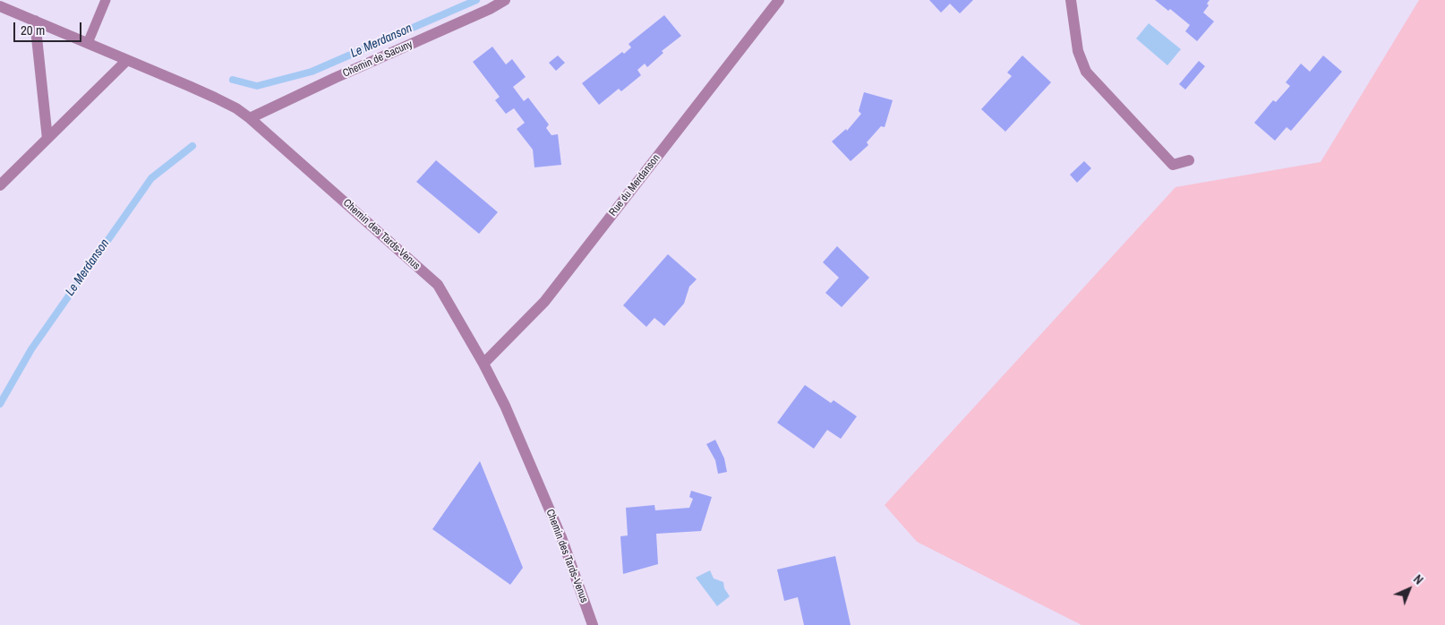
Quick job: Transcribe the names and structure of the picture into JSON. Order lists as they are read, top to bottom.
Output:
{
  "streets": {
    "street": ["Chemin de Sacuny", "Rue du Merdanson", "Chemin des Tards-Venus"]
  },
  "crossings": [
    ["Chemin de Sacuny", "Chemin des Tards-Venus"],
    ["Rue du Merdanson", "Chemin des Tards-Venus"]
  ],
  "water": ["Le Merdanson"],
  "scale_bar": "20 m",
  "north": "top right"
}
